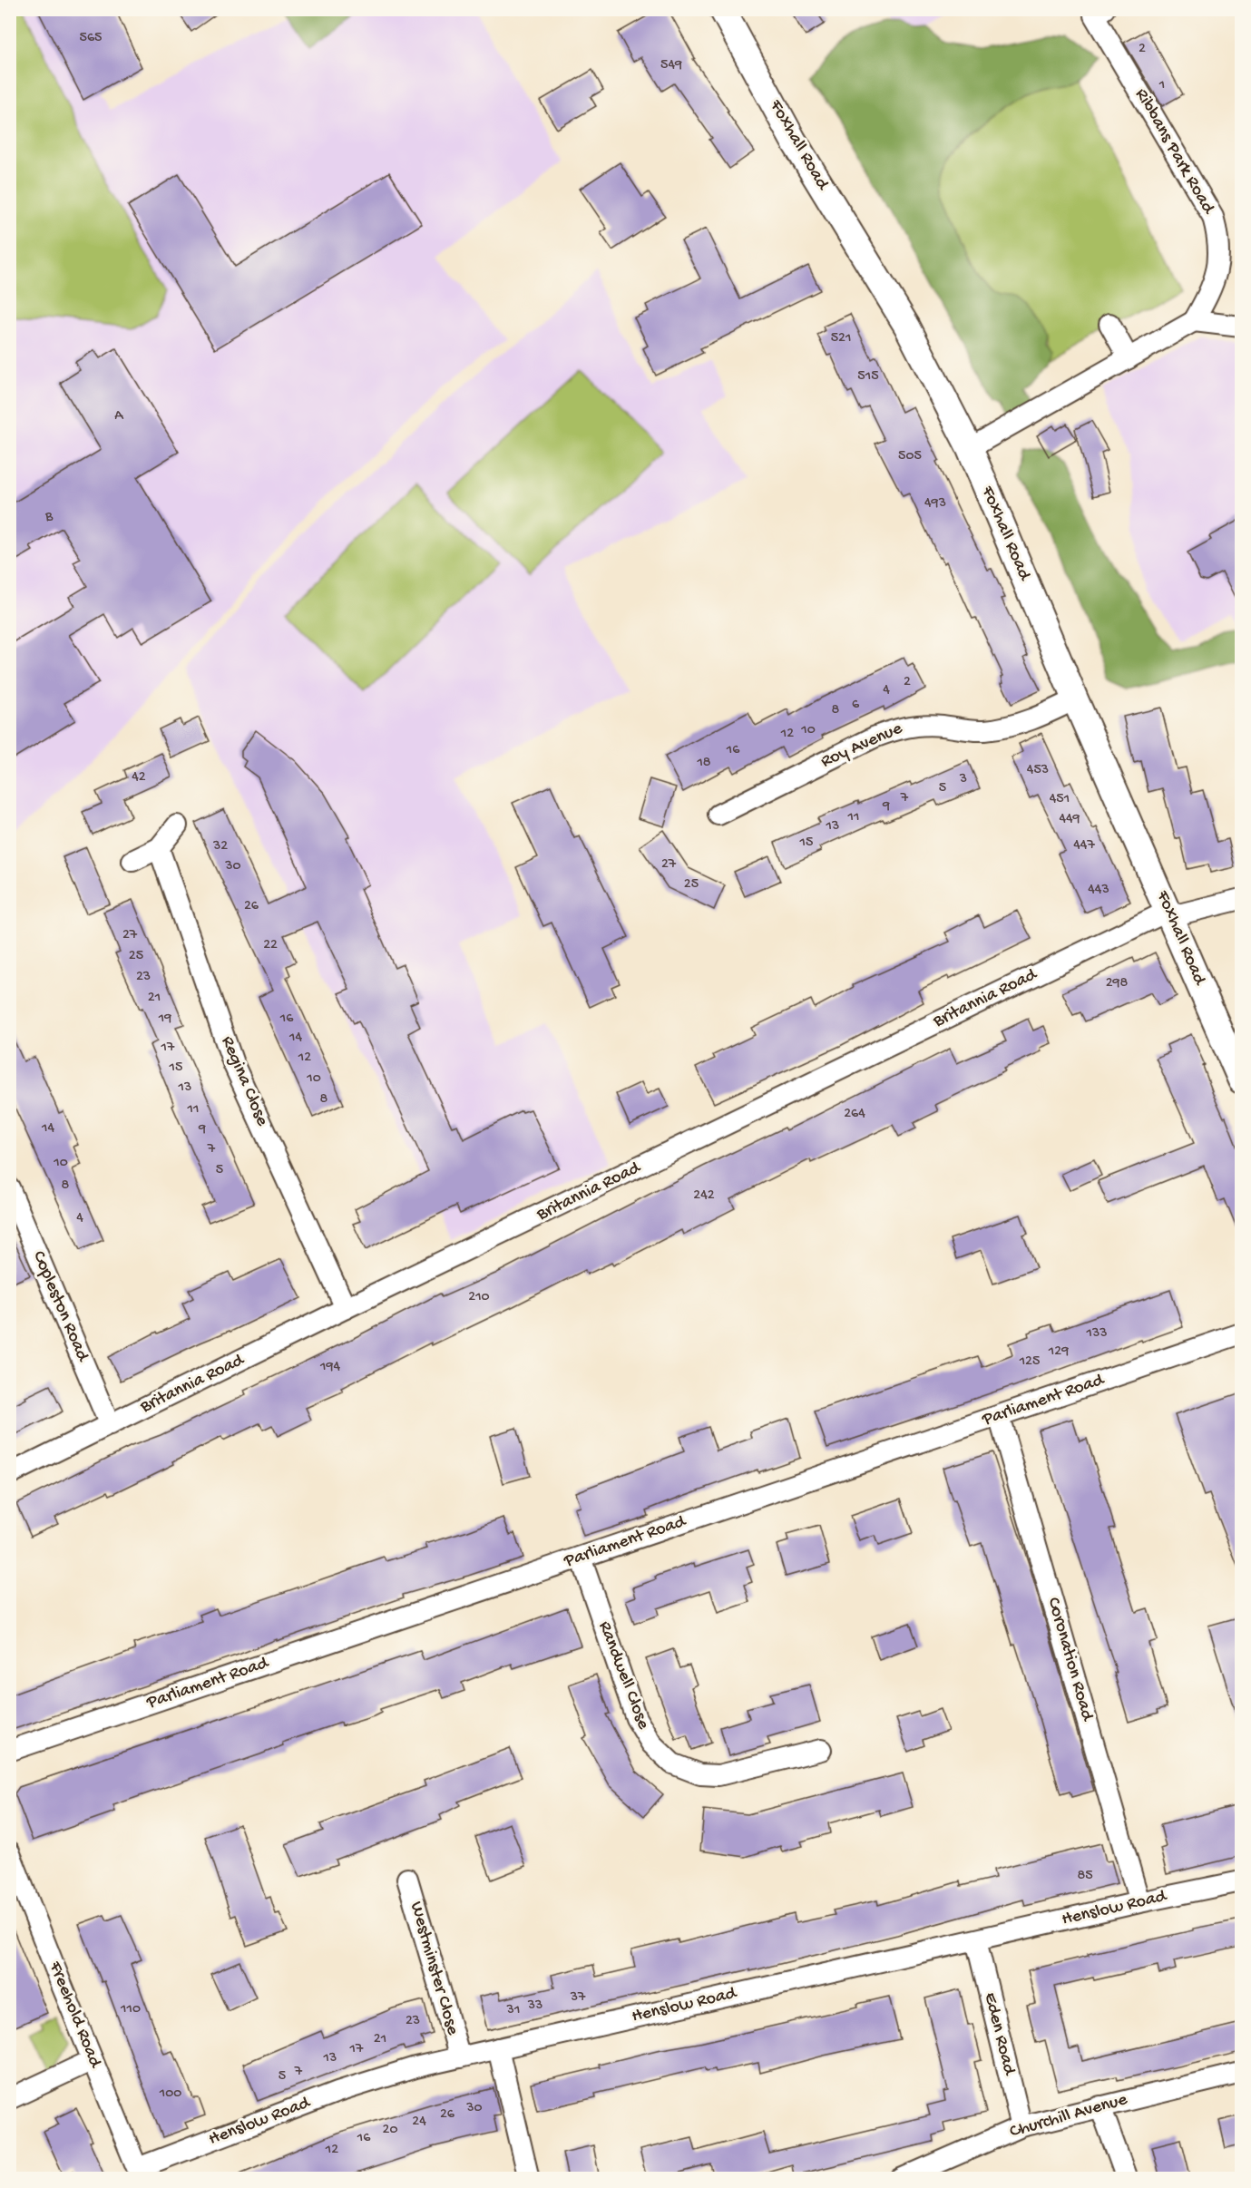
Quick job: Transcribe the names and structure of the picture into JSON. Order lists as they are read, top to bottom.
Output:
{
  "streets": {
    "street": [
      "Foxhall Road",
      "Ribbans Park Road",
      "Roy Avenue",
      "Britannia Road",
      "Regina Close",
      "Copleston Road",
      "Parliament Road",
      "Coronation Road",
      "Randwell Close",
      "Henslow Road",
      "Westminster Close",
      "Freehold Road",
      "Eden Road",
      "Churchill Avenue"
    ]
  },
  "crossings": [
    ["Foxhall Road", "Roy Avenue"],
    ["Foxhall Road", "Britannia Road"],
    ["Britannia Road", "Regina Close"],
    ["Britannia Road", "Copleston Road"],
    ["Parliament Road", "Coronation Road"],
    ["Parliament Road", "Randwell Close"],
    ["Coronation Road", "Henslow Road"],
    ["Henslow Road", "Westminster Close"],
    ["Henslow Road", "Freehold Road"],
    ["Henslow Road", "Eden Road"],
    ["Eden Road", "Churchill Avenue"]
  ],
  "house_numbers": [
    "565",
    "2",
    "549",
    "1",
    "521",
    "515",
    "A",
    "505",
    "493",
    "B",
    "2",
    "4",
    "6",
    "8",
    "10",
    "12",
    "16",
    "18",
    "453",
    "42",
    "3",
    "5",
    "7",
    "451",
    "9",
    "11",
    "449",
    "13",
    "15",
    "447",
    "32",
    "27",
    "30",
    "25",
    "443",
    "26",
    "27",
    "22",
    "25",
    "23",
    "298",
    "21",
    "19",
    "16",
    "14",
    "17",
    "12",
    "15",
    "10",
    "13",
    "8",
    "11",
    "264",
    "14",
    "9",
    "7",
    "10",
    "5",
    "8",
    "242",
    "4",
    "210",
    "133",
    "129",
    "125",
    "194",
    "85",
    "37",
    "33",
    "110",
    "31",
    "23",
    "21",
    "17",
    "13",
    "7",
    "5",
    "100",
    "30",
    "26",
    "24",
    "20",
    "16",
    "12"
  ]
}
